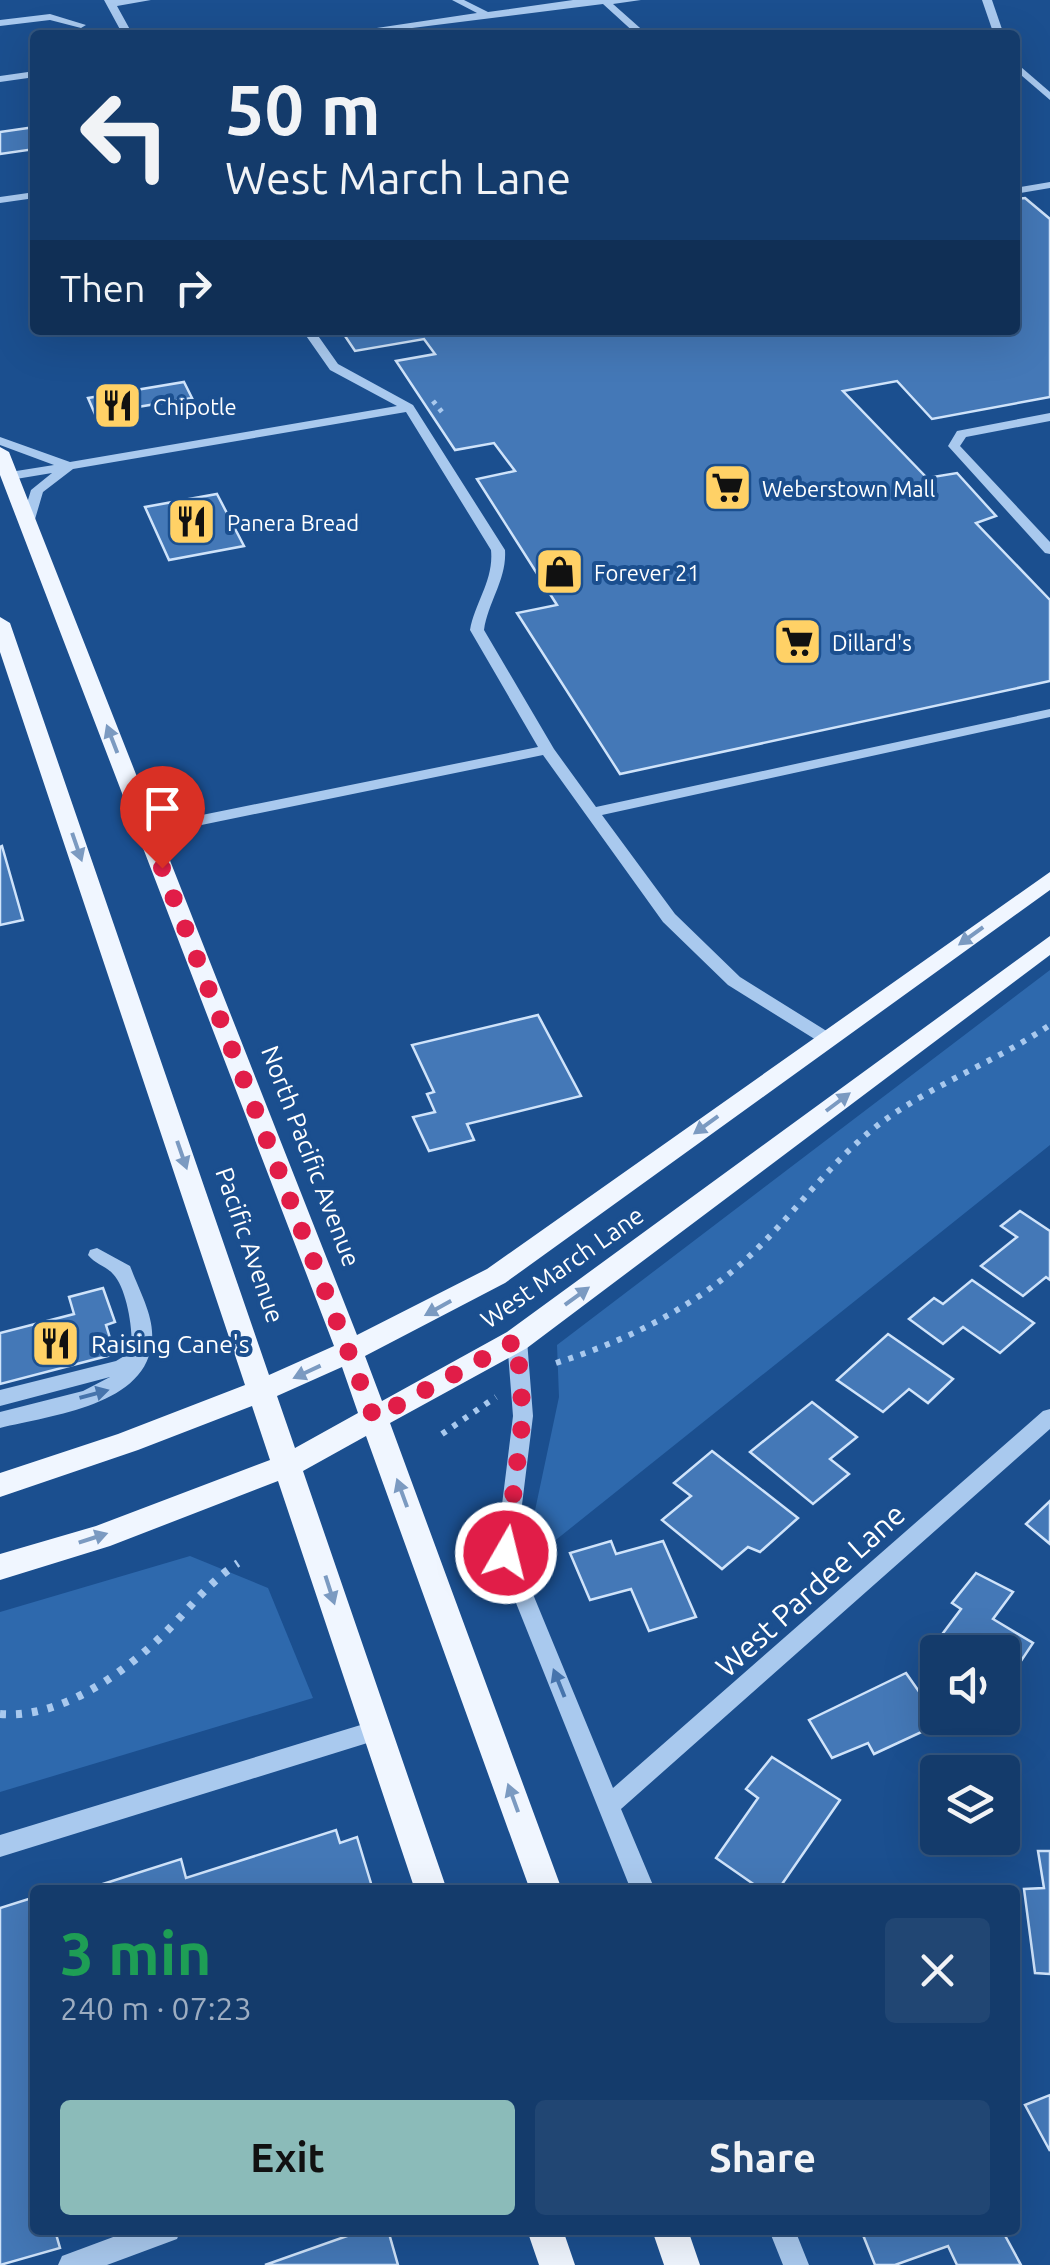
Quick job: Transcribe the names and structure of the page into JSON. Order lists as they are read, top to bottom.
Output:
{
  "streets": {
    "main road": ["North Pacific Avenue", "Pacific Avenue", "West March Lane"],
    "street": ["West Pardee Lane"]
  },
  "crossings": [
    ["North Pacific Avenue", "West March Lane"],
    ["Pacific Avenue", "West March Lane"]
  ],
  "one_way": ["North Pacific Avenue", "Pacific Avenue"],
  "places": {
    "restaurant": ["Chipotle", "Panera Bread", "Raising Cane's"],
    "supermarket": ["Weberstown Mall", "Dillard's"],
    "shop": ["Forever 21"]
  },
  "page": {
    "turn": ["50 m", "West March Lane"],
    "then": "Then",
    "heading": ["3 min", "240 m · 07:23"],
    "buttons": ["Exit", "Share"]
  }
}
